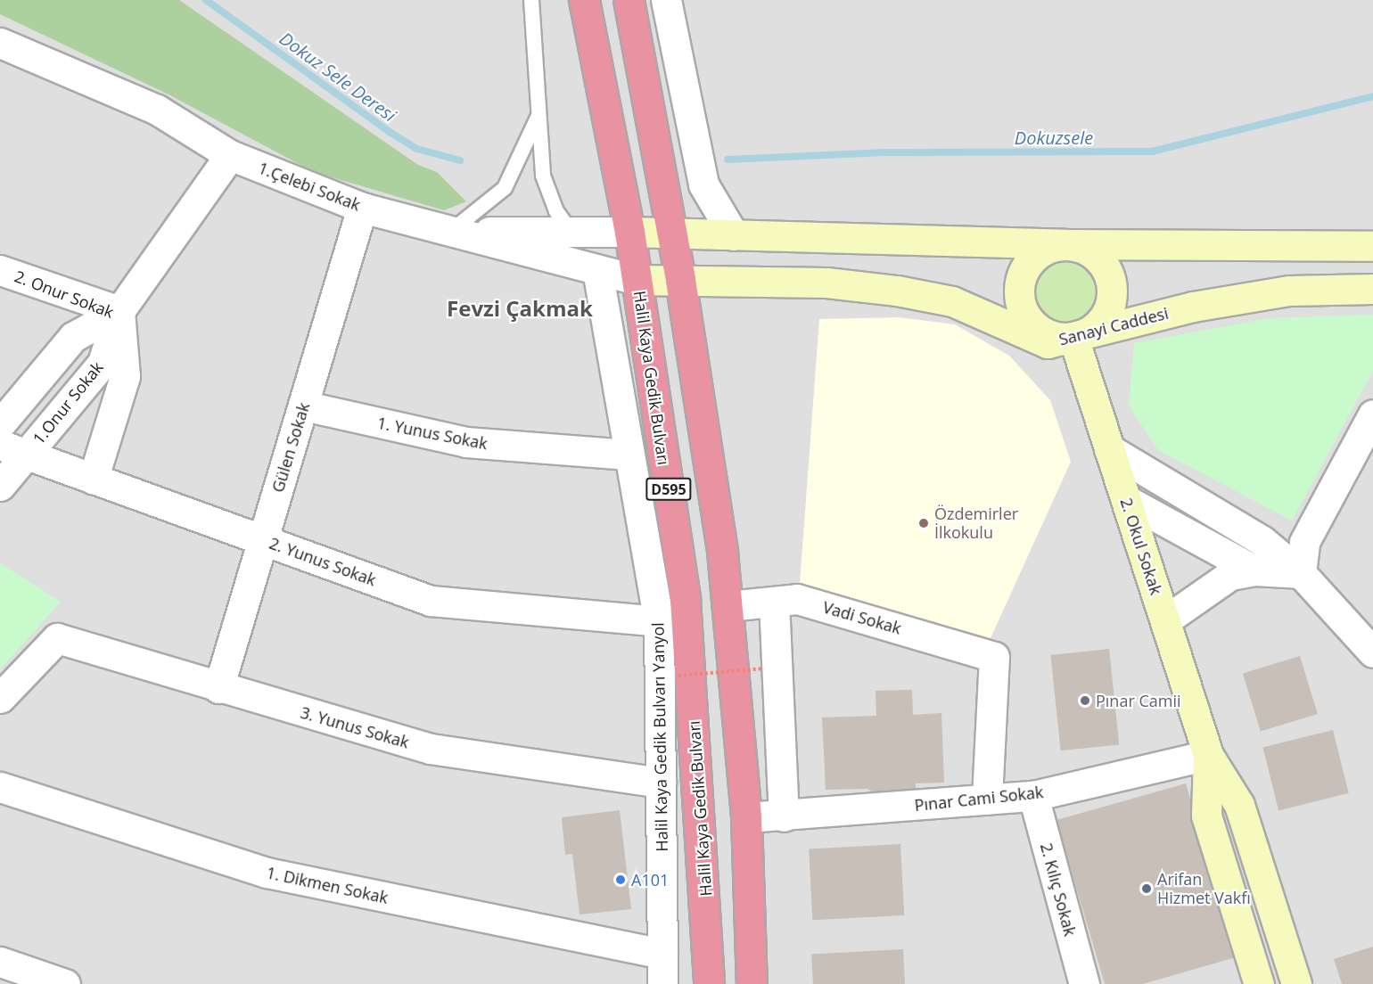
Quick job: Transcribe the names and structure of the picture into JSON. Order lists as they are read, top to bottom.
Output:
{
  "streets": {
    "highway": ["Halil Kaya Gedik Bulvarı", "D595"],
    "street": [
      "1.Çelebi Sokak",
      "2. Onur Sokak",
      "Sanayi Caddesi",
      "1.Onur Sokak",
      "1. Yunus Sokak",
      "Gülen Sokak",
      "2. Okul Sokak",
      "2. Yunus Sokak",
      "Vadi Sokak",
      "3. Yunus Sokak",
      "Halil Kaya Gedik Bulvarı Yanyol",
      "Pınar Cami Sokak",
      "1. Dikmen Sokak",
      "2. Kılıç Sokak"
    ]
  },
  "crossings": [
    ["1.Çelebi Sokak", "Sanayi Caddesi"],
    ["1.Çelebi Sokak", "Halil Kaya Gedik Bulvarı"],
    ["1.Çelebi Sokak", "1.Onur Sokak"],
    ["1.Çelebi Sokak", "Gülen Sokak"],
    ["1.Çelebi Sokak", "Halil Kaya Gedik Bulvarı Yanyol"],
    ["2. Onur Sokak", "1.Onur Sokak"],
    ["2. Onur Sokak", "2. Yunus Sokak"],
    ["Sanayi Caddesi", "Halil Kaya Gedik Bulvarı"],
    ["Sanayi Caddesi", "D595"],
    ["Sanayi Caddesi", "2. Okul Sokak"],
    ["1.Onur Sokak", "2. Yunus Sokak"],
    ["1. Yunus Sokak", "Gülen Sokak"],
    ["1. Yunus Sokak", "Halil Kaya Gedik Bulvarı Yanyol"],
    ["Gülen Sokak", "2. Yunus Sokak"],
    ["Gülen Sokak", "3. Yunus Sokak"],
    ["D595", "Vadi Sokak"],
    ["D595", "Pınar Cami Sokak"],
    ["2. Okul Sokak", "Pınar Cami Sokak"],
    ["2. Yunus Sokak", "Halil Kaya Gedik Bulvarı Yanyol"],
    ["Vadi Sokak", "Pınar Cami Sokak"],
    ["3. Yunus Sokak", "Halil Kaya Gedik Bulvarı Yanyol"],
    ["Halil Kaya Gedik Bulvarı Yanyol", "1. Dikmen Sokak"],
    ["Pınar Cami Sokak", "2. Kılıç Sokak"]
  ],
  "districts": ["Fevzi Çakmak"],
  "water": ["Dokuz Sele Deresi", "Dokuzsele"],
  "places": [
    "Özdemirler İlkokulu",
    "Pınar Camii",
    "A101",
    "Arifan Hizmet Vakfı"
  ]
}
